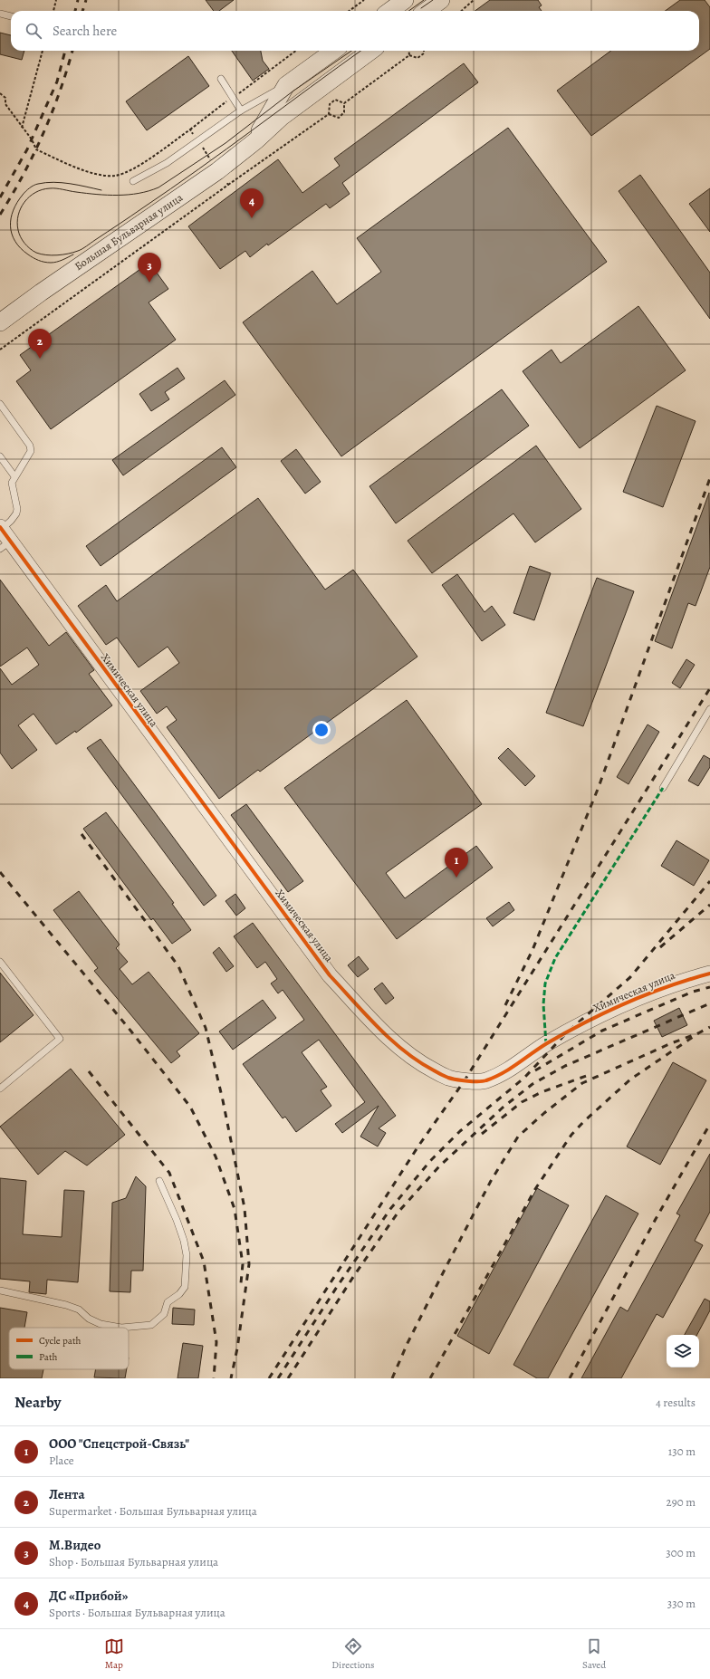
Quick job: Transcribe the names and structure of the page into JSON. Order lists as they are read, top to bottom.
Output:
{
  "streets": {
    "main road": ["Большая Бульварная улица"],
    "street": ["Химическая улица"]
  },
  "legend": ["Cycle path", "Path"],
  "page": {
    "search": "Search here",
    "pins": [
      "4",
      "3",
      "2",
      "1"
    ],
    "heading": ["Nearby", "4 results"],
    "list": [
      {
        "mark": "1",
        "name": "ООО \"Спецстрой-Связь\"",
        "note": "Place",
        "value": "130 m"
      },
      {
        "mark": "2",
        "name": "Лента",
        "note": "Supermarket · Большая Бульварная улица",
        "value": "290 m"
      },
      {
        "mark": "3",
        "name": "М.Видео",
        "note": "Shop · Большая Бульварная улица",
        "value": "300 m"
      },
      {
        "mark": "4",
        "name": "ДC «Прибой»",
        "note": "Sports · Большая Бульварная улица",
        "value": "330 m"
      }
    ],
    "nav": ["Map", "Directions", "Saved"]
  }
}
